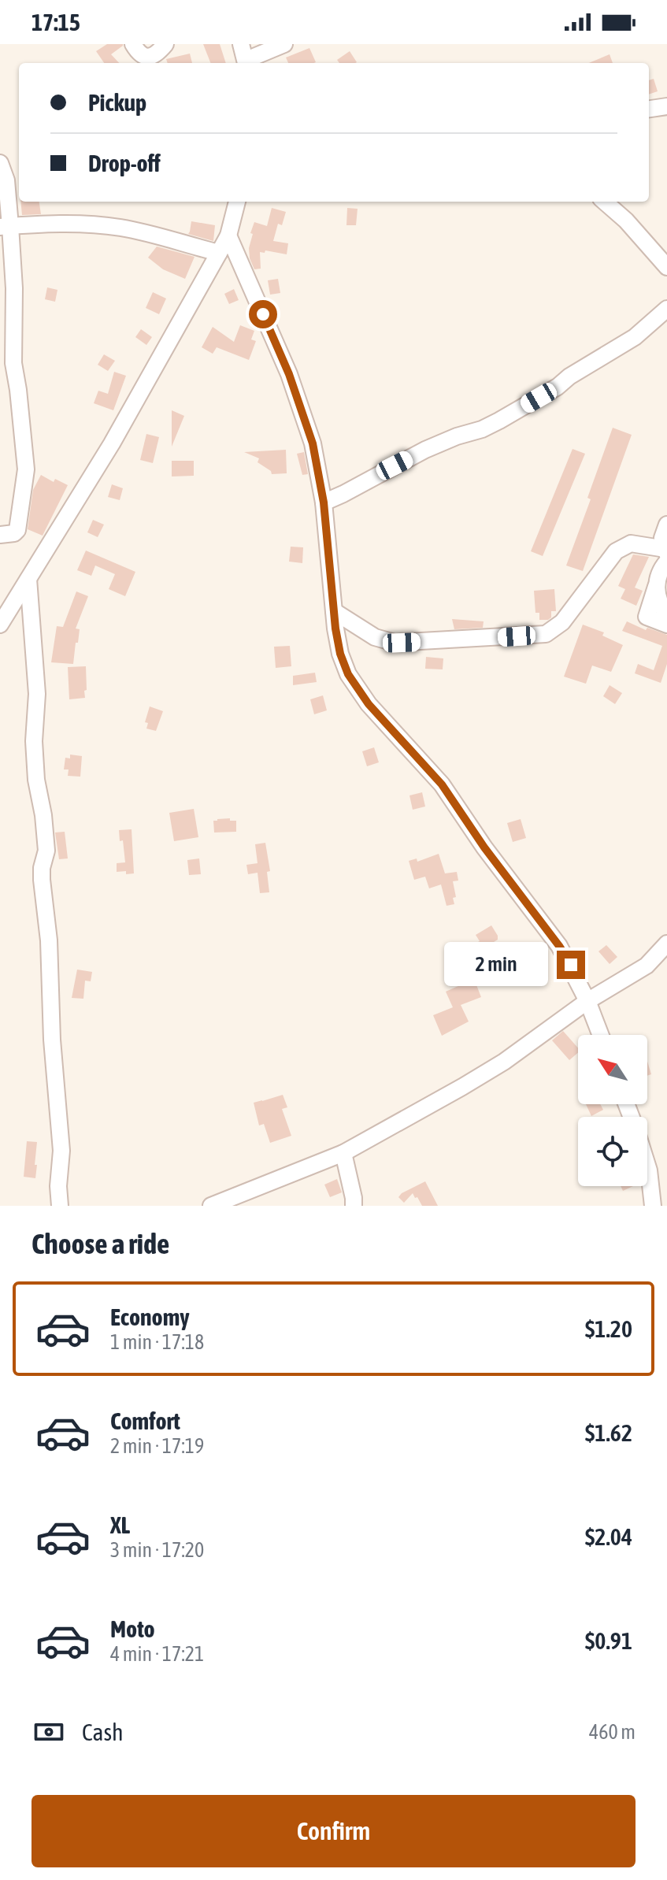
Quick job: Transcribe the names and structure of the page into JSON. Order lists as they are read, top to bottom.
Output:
{
  "north": "top left",
  "page": {
    "status": "17:15",
    "banner": ["Pickup", "Drop-off"],
    "bubble": "2 min",
    "heading": "Choose a ride",
    "list": [
      {
        "name": "Economy",
        "note": "1 min · 17:18",
        "value": "$1.20"
      },
      {
        "name": "Comfort",
        "note": "2 min · 17:19",
        "value": "$1.62"
      },
      {
        "name": "XL",
        "note": "3 min · 17:20",
        "value": "$2.04"
      },
      {
        "name": "Moto",
        "note": "4 min · 17:21",
        "value": "$0.91"
      }
    ],
    "pay": ["Cash", "460 m"],
    "buttons": "Confirm"
  }
}
